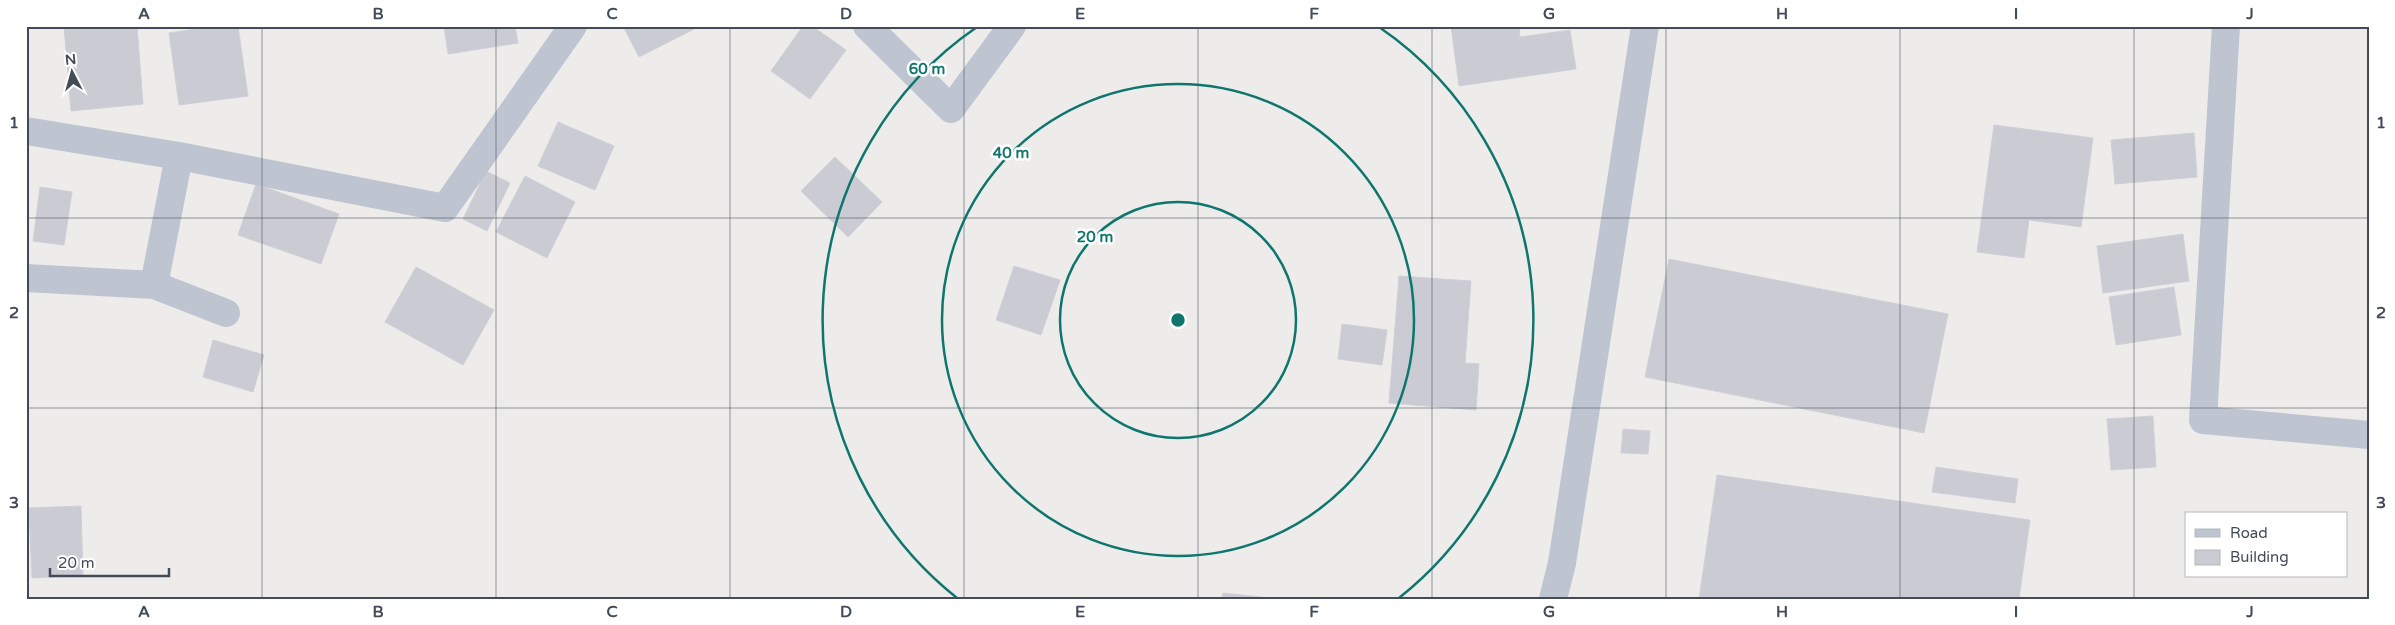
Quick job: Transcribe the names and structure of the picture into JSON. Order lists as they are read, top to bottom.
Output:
{
  "legend": ["Road", "Building"],
  "scale_bar": "20 m",
  "north": "top",
  "grid": {
    "columns": [
      "A",
      "B",
      "C",
      "D",
      "E",
      "F",
      "G",
      "H",
      "I",
      "J"
    ],
    "rows": ["1", "2", "3"]
  },
  "rings": ["60 m", "40 m", "20 m"]
}
